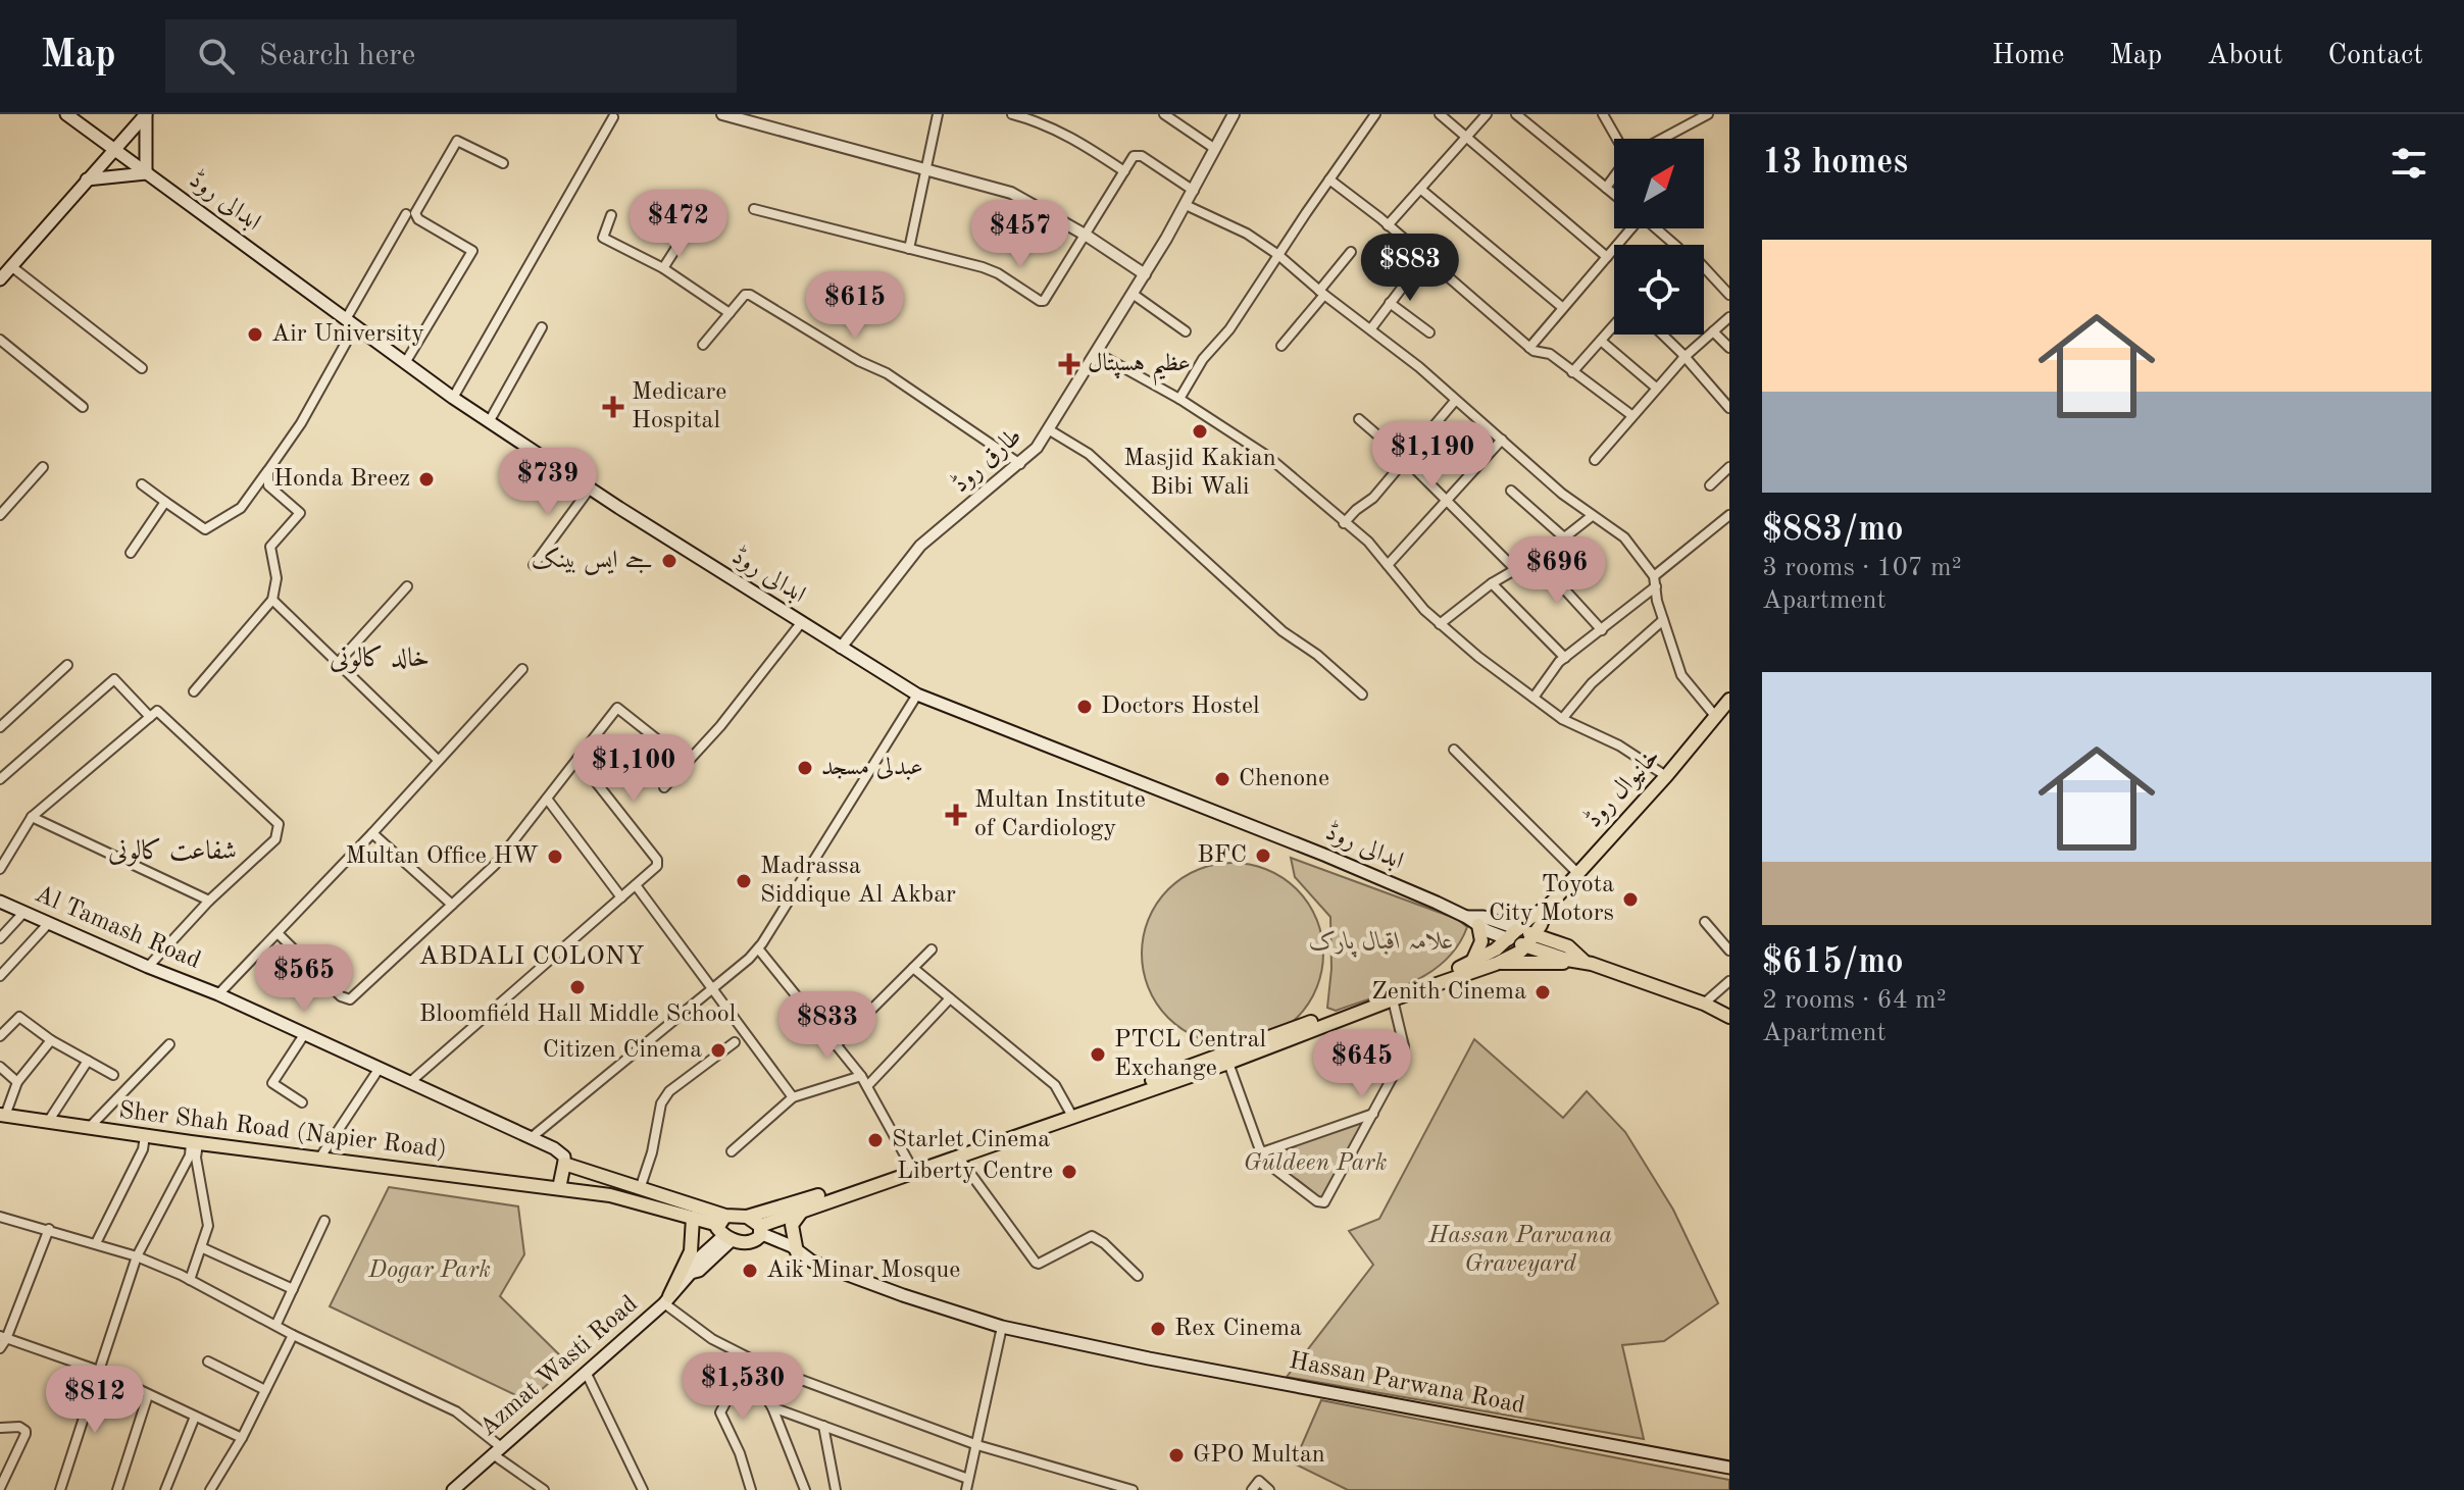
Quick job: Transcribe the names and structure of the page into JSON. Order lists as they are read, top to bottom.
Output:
{
  "streets": {
    "main road": [
      "ابدالی روڈ",
      "خانیوال روڈ",
      "Al Tamash Road",
      "Sher Shah Road (Napier Road)",
      "Azmat Wasti Road",
      "Hassan Parwana Road"
    ],
    "street": ["طارق روڈ"]
  },
  "crossings": [
    ["ابدالی روڈ", "طارق روڈ"],
    ["Sher Shah Road (Napier Road)", "Azmat Wasti Road"]
  ],
  "districts": ["خالد کالونی", "شفاعت کالونی", "ABDALI COLONY"],
  "parks": [
    "علامہ اقبال پارک",
    "Guldeen Park",
    "Hassan Parwana Graveyard",
    "Dogar Park"
  ],
  "places": {
    "other": [
      "Air University",
      "Masjid Kakian Bibi Wali",
      "Honda Breez",
      "جے ایس بینک",
      "Doctors Hostel",
      "عبدلی مسجد",
      "Chenone",
      "BFC",
      "Multan Office HW",
      "Madrassa Siddique Al Akbar",
      "Toyota City Motors",
      "Bloomfield Hall Middle School",
      "Zenith Cinema",
      "Citizen Cinema",
      "PTCL Central Exchange",
      "Starlet Cinema",
      "Liberty Centre",
      "Aik Minar Mosque",
      "Rex Cinema",
      "GPO Multan"
    ],
    "health": ["عظیم ہسپتال", "Medicare Hospital", "Multan Institute of Cardiology"]
  },
  "north": "top right",
  "page": {
    "header": "Map",
    "search": "Search here",
    "nav": [
      "Home",
      "Map",
      "About",
      "Contact"
    ],
    "heading": "13 homes",
    "price": [
      "$472",
      "$457",
      "$883",
      "$615",
      "$1,190",
      "$739",
      "$696",
      "$1,100",
      "$565",
      "$833",
      "$645",
      "$1,530",
      "$812"
    ],
    "list": [
      {
        "name": "$883/mo",
        "note": "3 rooms · 107 m² · Apartment"
      },
      {
        "name": "$615/mo",
        "note": "2 rooms · 64 m² · Apartment"
      }
    ]
  }
}
